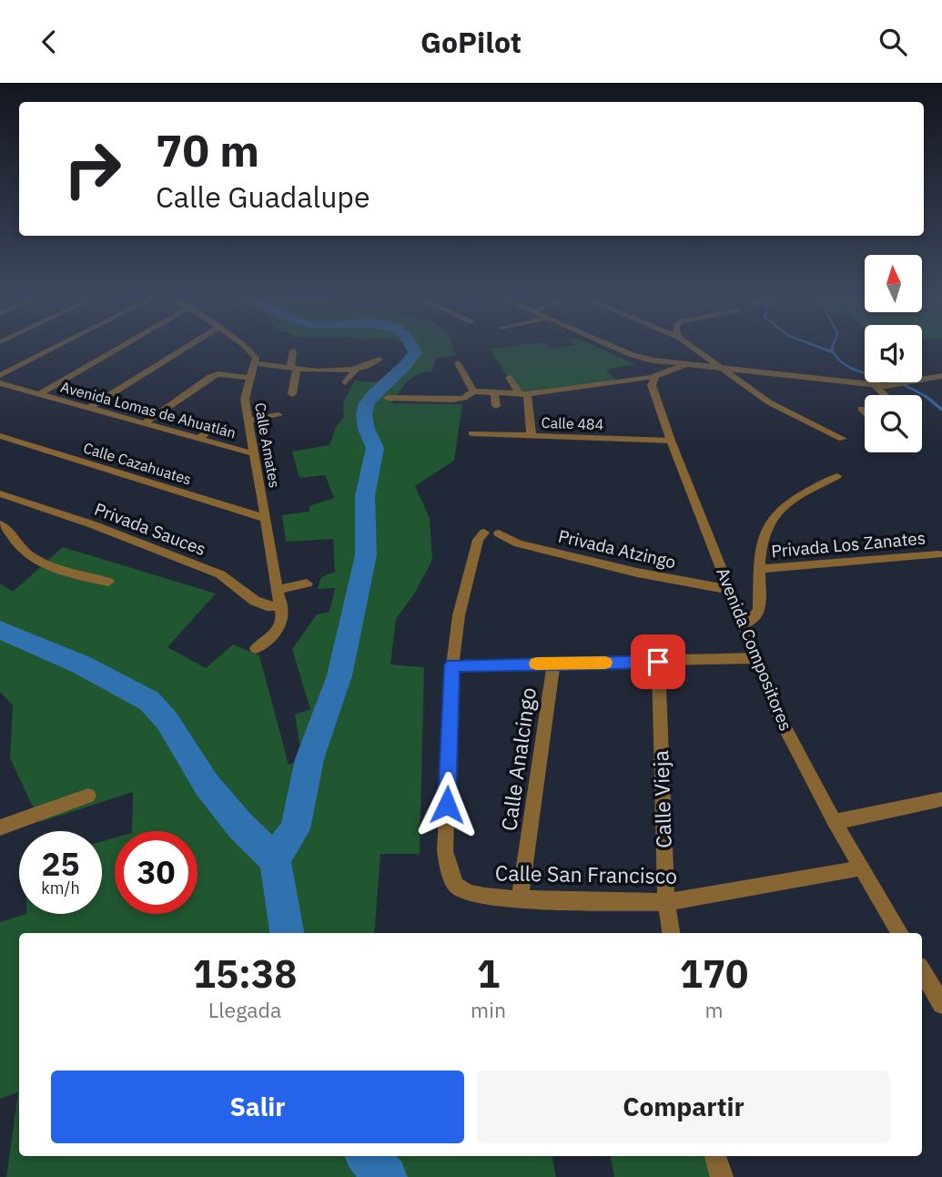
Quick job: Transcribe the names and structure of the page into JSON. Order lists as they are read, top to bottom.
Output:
{
  "streets": {
    "street": [
      "Avenida Lomas de Ahuatlán",
      "Calle 484",
      "Calle Amates",
      "Calle Cazahuates",
      "Privada Sauces",
      "Privada Los Zanates",
      "Privada Atzingo",
      "Avenida Compositores",
      "Calle Analcingo",
      "Calle Vieja",
      "Calle San Francisco"
    ]
  },
  "crossings": [
    ["Avenida Lomas de Ahuatlán", "Calle Amates"],
    ["Calle 484", "Avenida Compositores"],
    ["Calle Amates", "Calle Cazahuates"],
    ["Calle Amates", "Privada Sauces"],
    ["Privada Los Zanates", "Avenida Compositores"],
    ["Privada Atzingo", "Avenida Compositores"],
    ["Avenida Compositores", "Calle San Francisco"],
    ["Calle Analcingo", "Calle San Francisco"],
    ["Calle Vieja", "Calle San Francisco"]
  ],
  "north": "top",
  "page": {
    "header": "GoPilot",
    "turn": ["70 m", "Calle Guadalupe"],
    "speed": "25 km/h",
    "limit": "30",
    "eta": [
      "15:38",
      "Llegada",
      "1",
      "min",
      "170",
      "m"
    ],
    "buttons": ["Salir", "Compartir"]
  }
}
